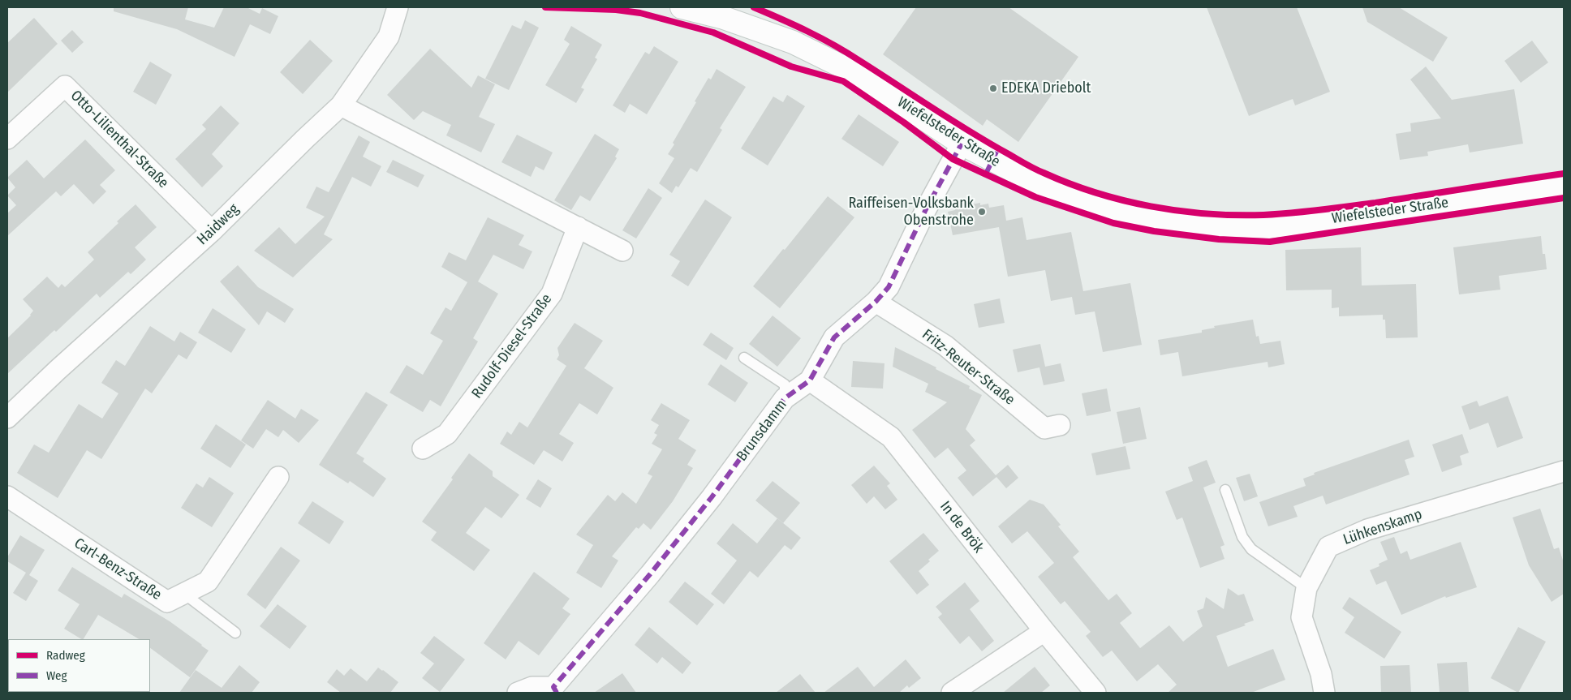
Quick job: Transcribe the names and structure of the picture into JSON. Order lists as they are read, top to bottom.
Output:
{
  "streets": {
    "main road": ["Wiefelsteder Straße"],
    "street": [
      "Otto-Lilienthal-Straße",
      "Haidweg",
      "Rudolf-Diesel-Straße",
      "Fritz-Reuter-Straße",
      "Brunsdamm",
      "In de Brök",
      "Lühkenskamp",
      "Carl-Benz-Straße"
    ]
  },
  "crossings": [
    ["Wiefelsteder Straße", "Brunsdamm"],
    ["Otto-Lilienthal-Straße", "Haidweg"],
    ["Fritz-Reuter-Straße", "Brunsdamm"],
    ["Brunsdamm", "In de Brök"]
  ],
  "places": ["EDEKA Driebolt", "Raiffeisen-Volksbank Obenstrohe"],
  "legend": ["Radweg", "Weg"]
}
